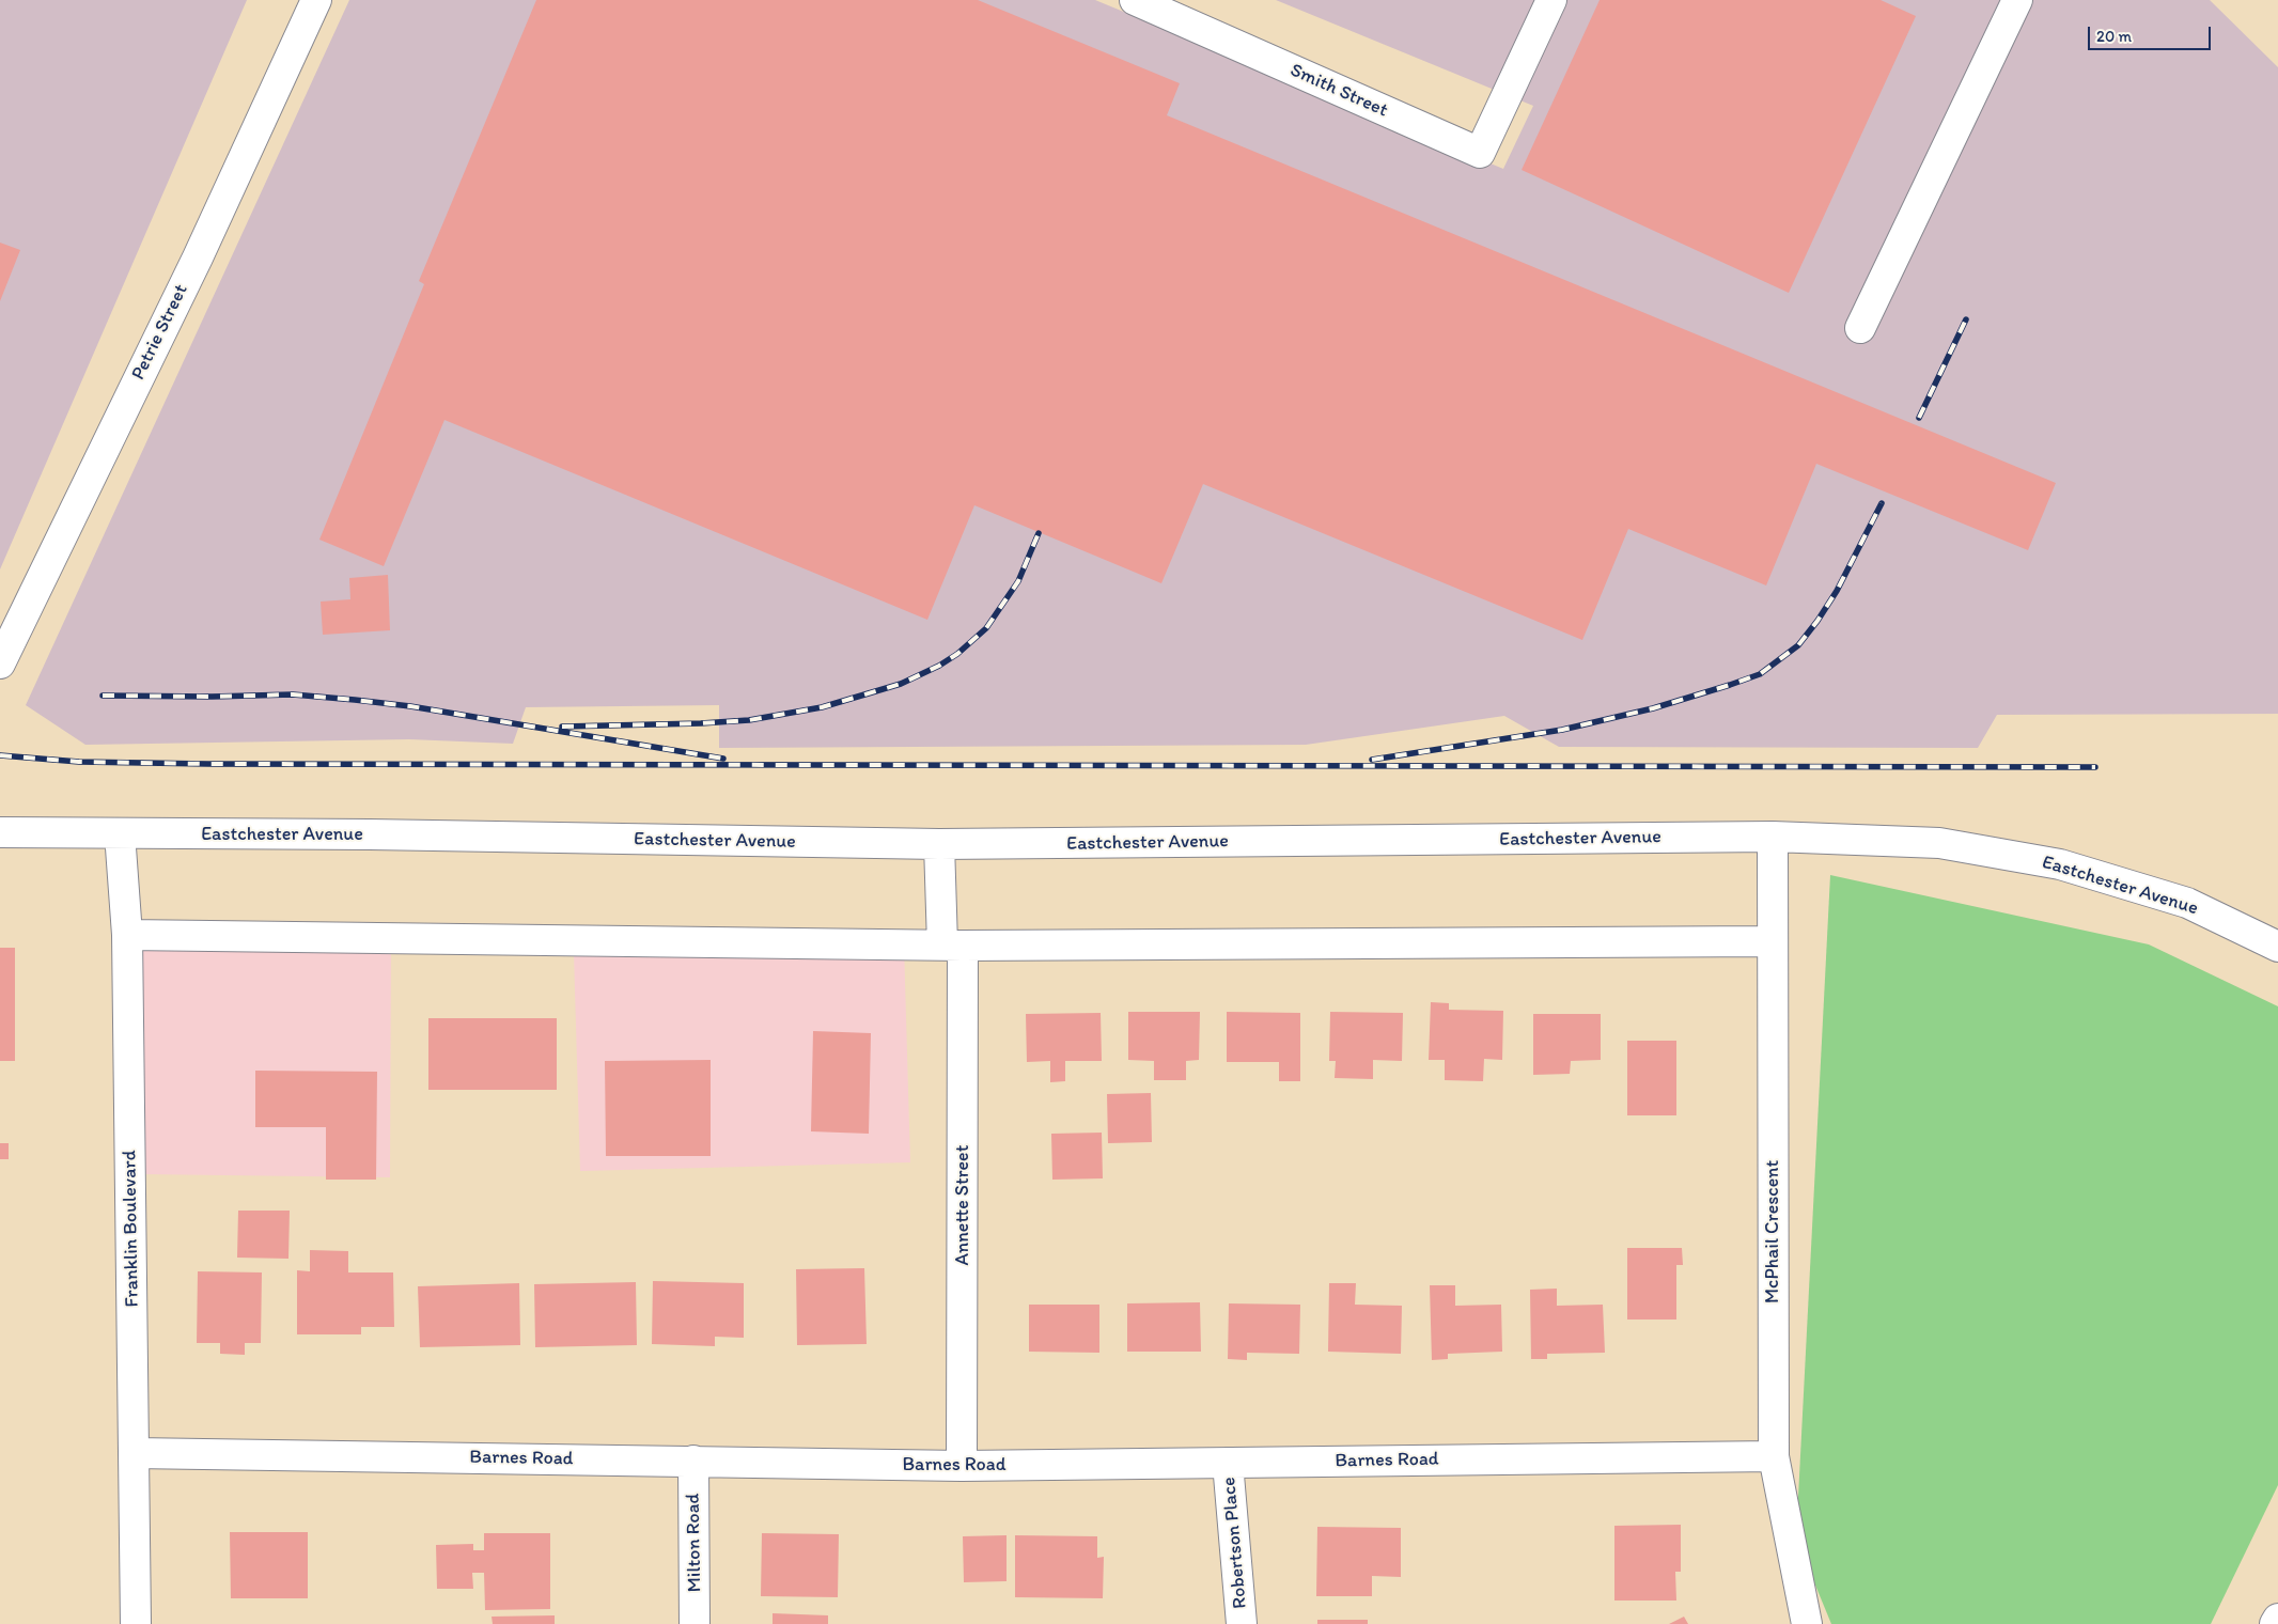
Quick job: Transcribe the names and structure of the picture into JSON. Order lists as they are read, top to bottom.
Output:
{
  "streets": {
    "street": [
      "Smith Street",
      "Petrie Street",
      "Eastchester Avenue",
      "Annette Street",
      "Franklin Boulevard",
      "McPhail Crescent",
      "Barnes Road",
      "Milton Road",
      "Robertson Place"
    ]
  },
  "crossings": [
    ["Eastchester Avenue", "Annette Street"],
    ["Eastchester Avenue", "Franklin Boulevard"],
    ["Eastchester Avenue", "McPhail Crescent"],
    ["Annette Street", "Barnes Road"],
    ["Franklin Boulevard", "Barnes Road"],
    ["McPhail Crescent", "Barnes Road"],
    ["Barnes Road", "Milton Road"],
    ["Barnes Road", "Robertson Place"]
  ],
  "scale_bar": "20 m"
}
